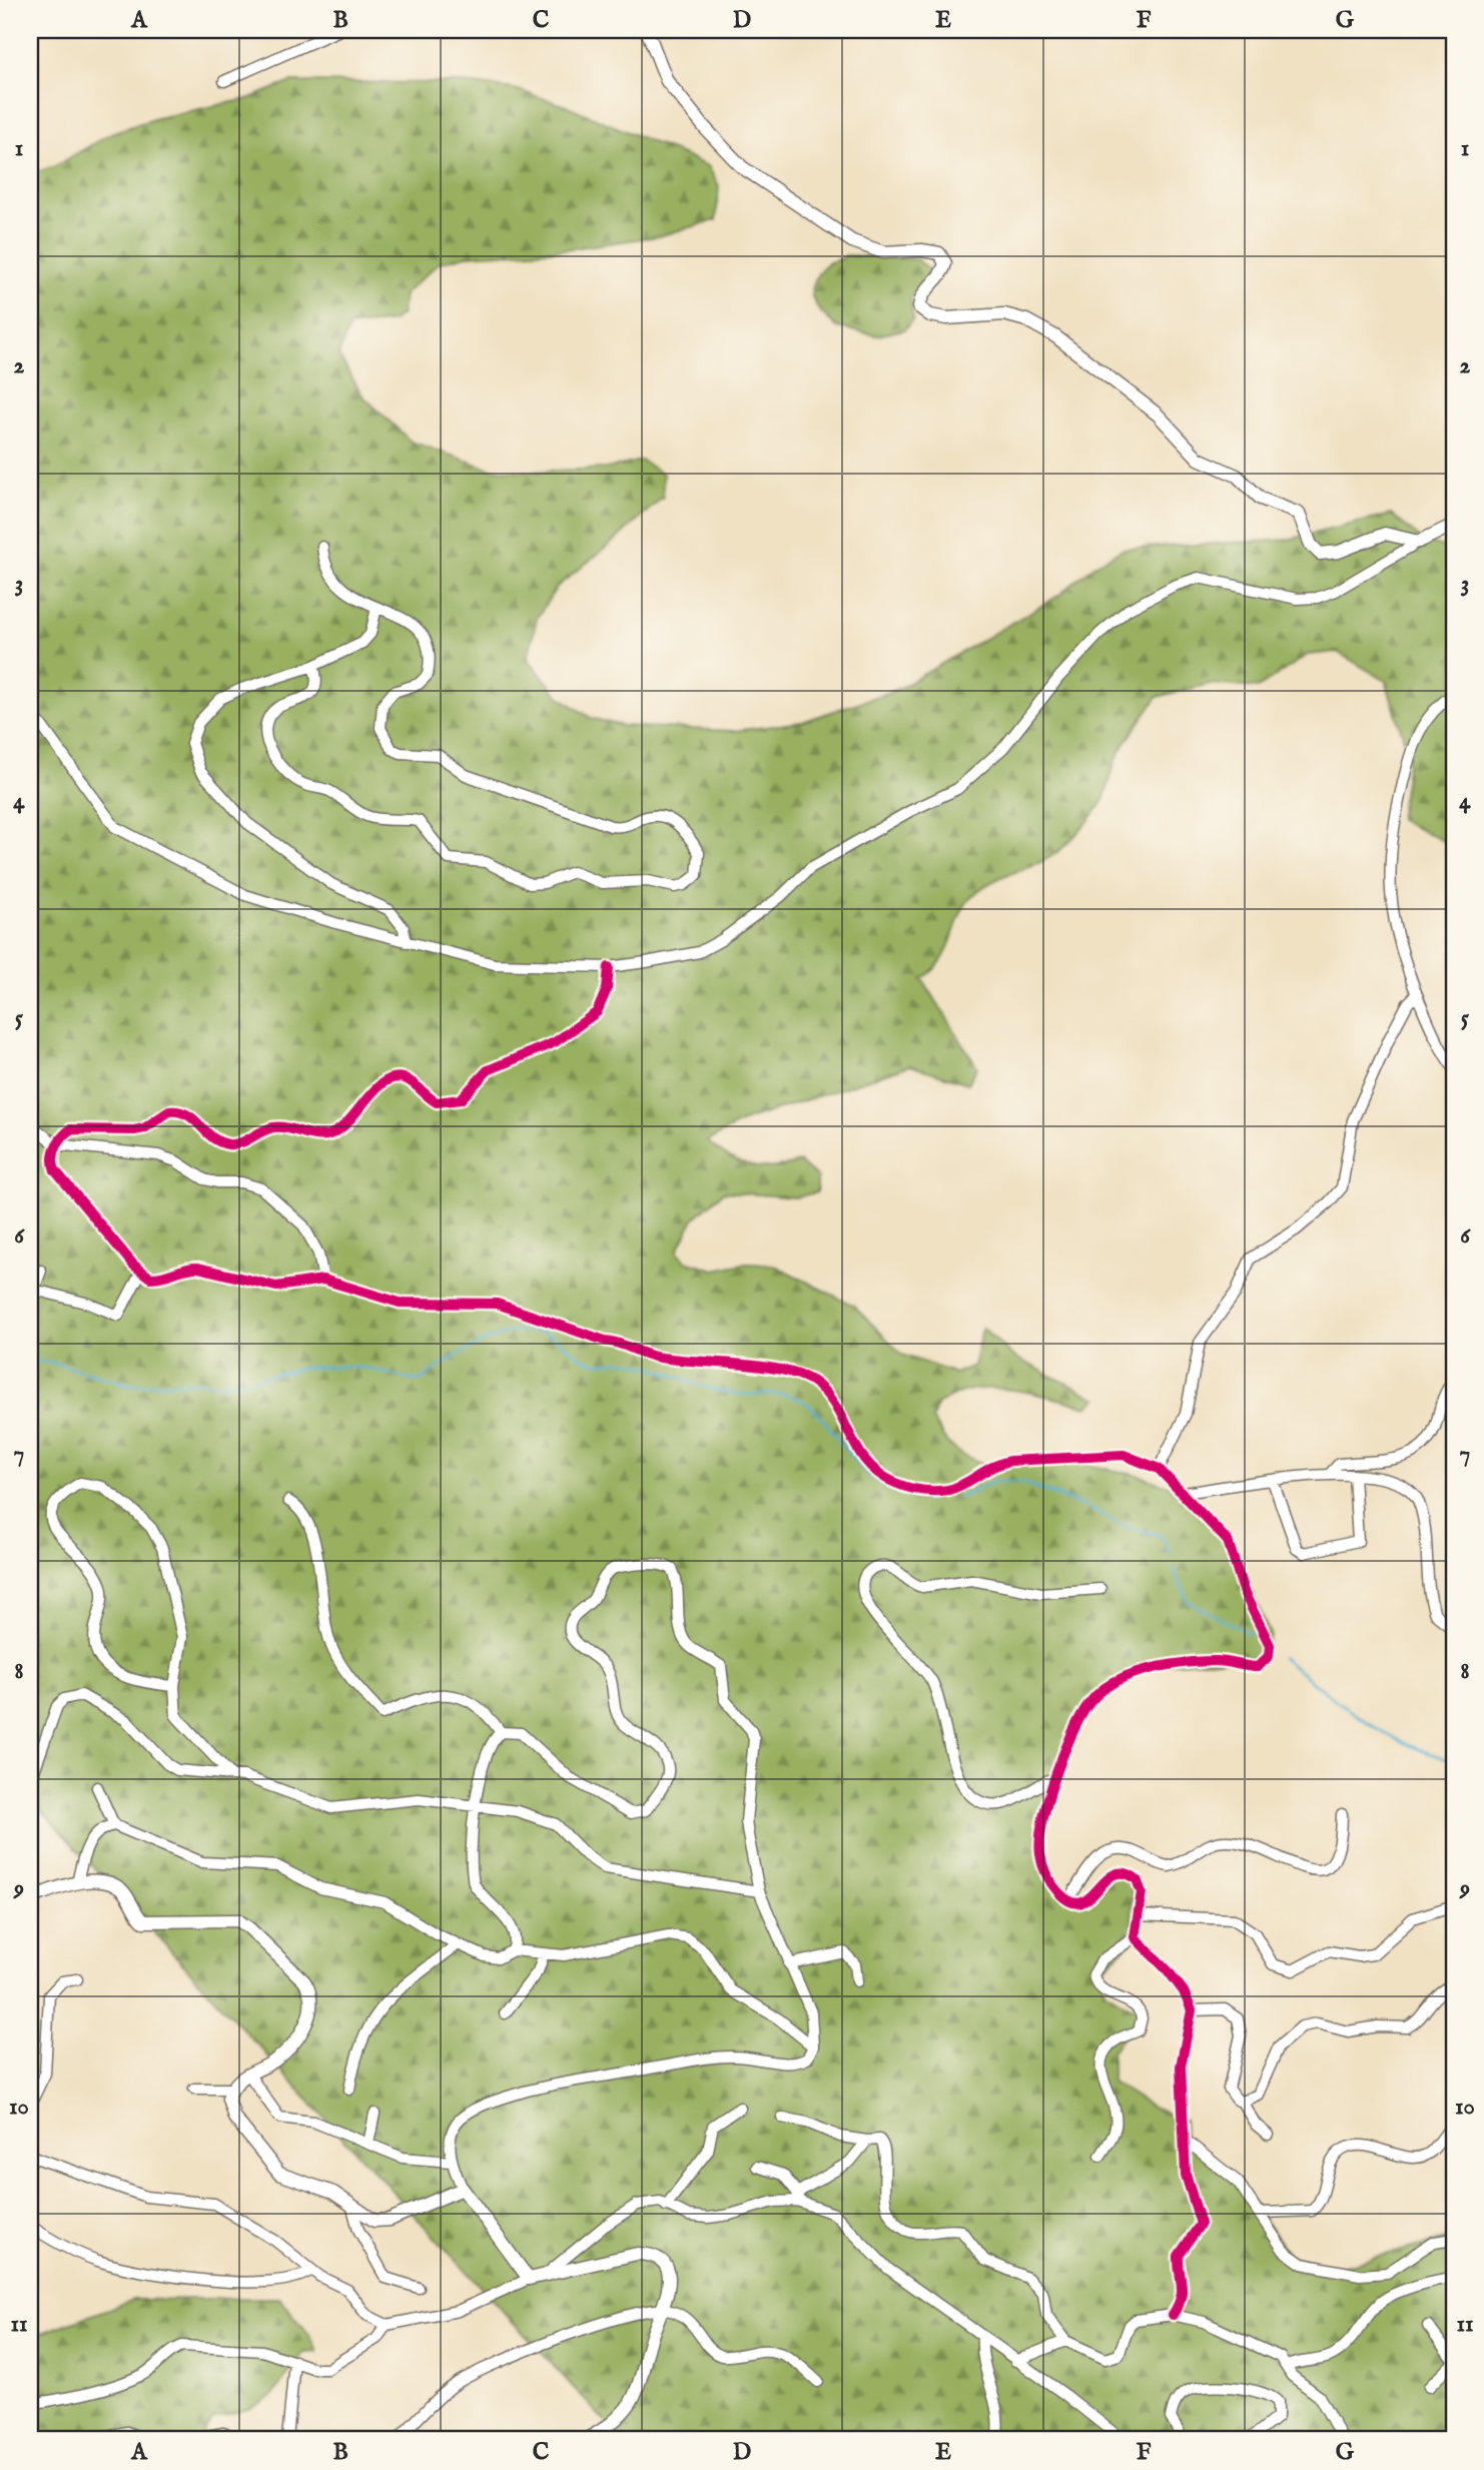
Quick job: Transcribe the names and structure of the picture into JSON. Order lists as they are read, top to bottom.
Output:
{
  "grid": {
    "columns": [
      "A",
      "B",
      "C",
      "D",
      "E",
      "F",
      "G"
    ],
    "rows": [
      "1",
      "2",
      "3",
      "4",
      "5",
      "6",
      "7",
      "8",
      "9",
      "10",
      "11"
    ]
  }
}
